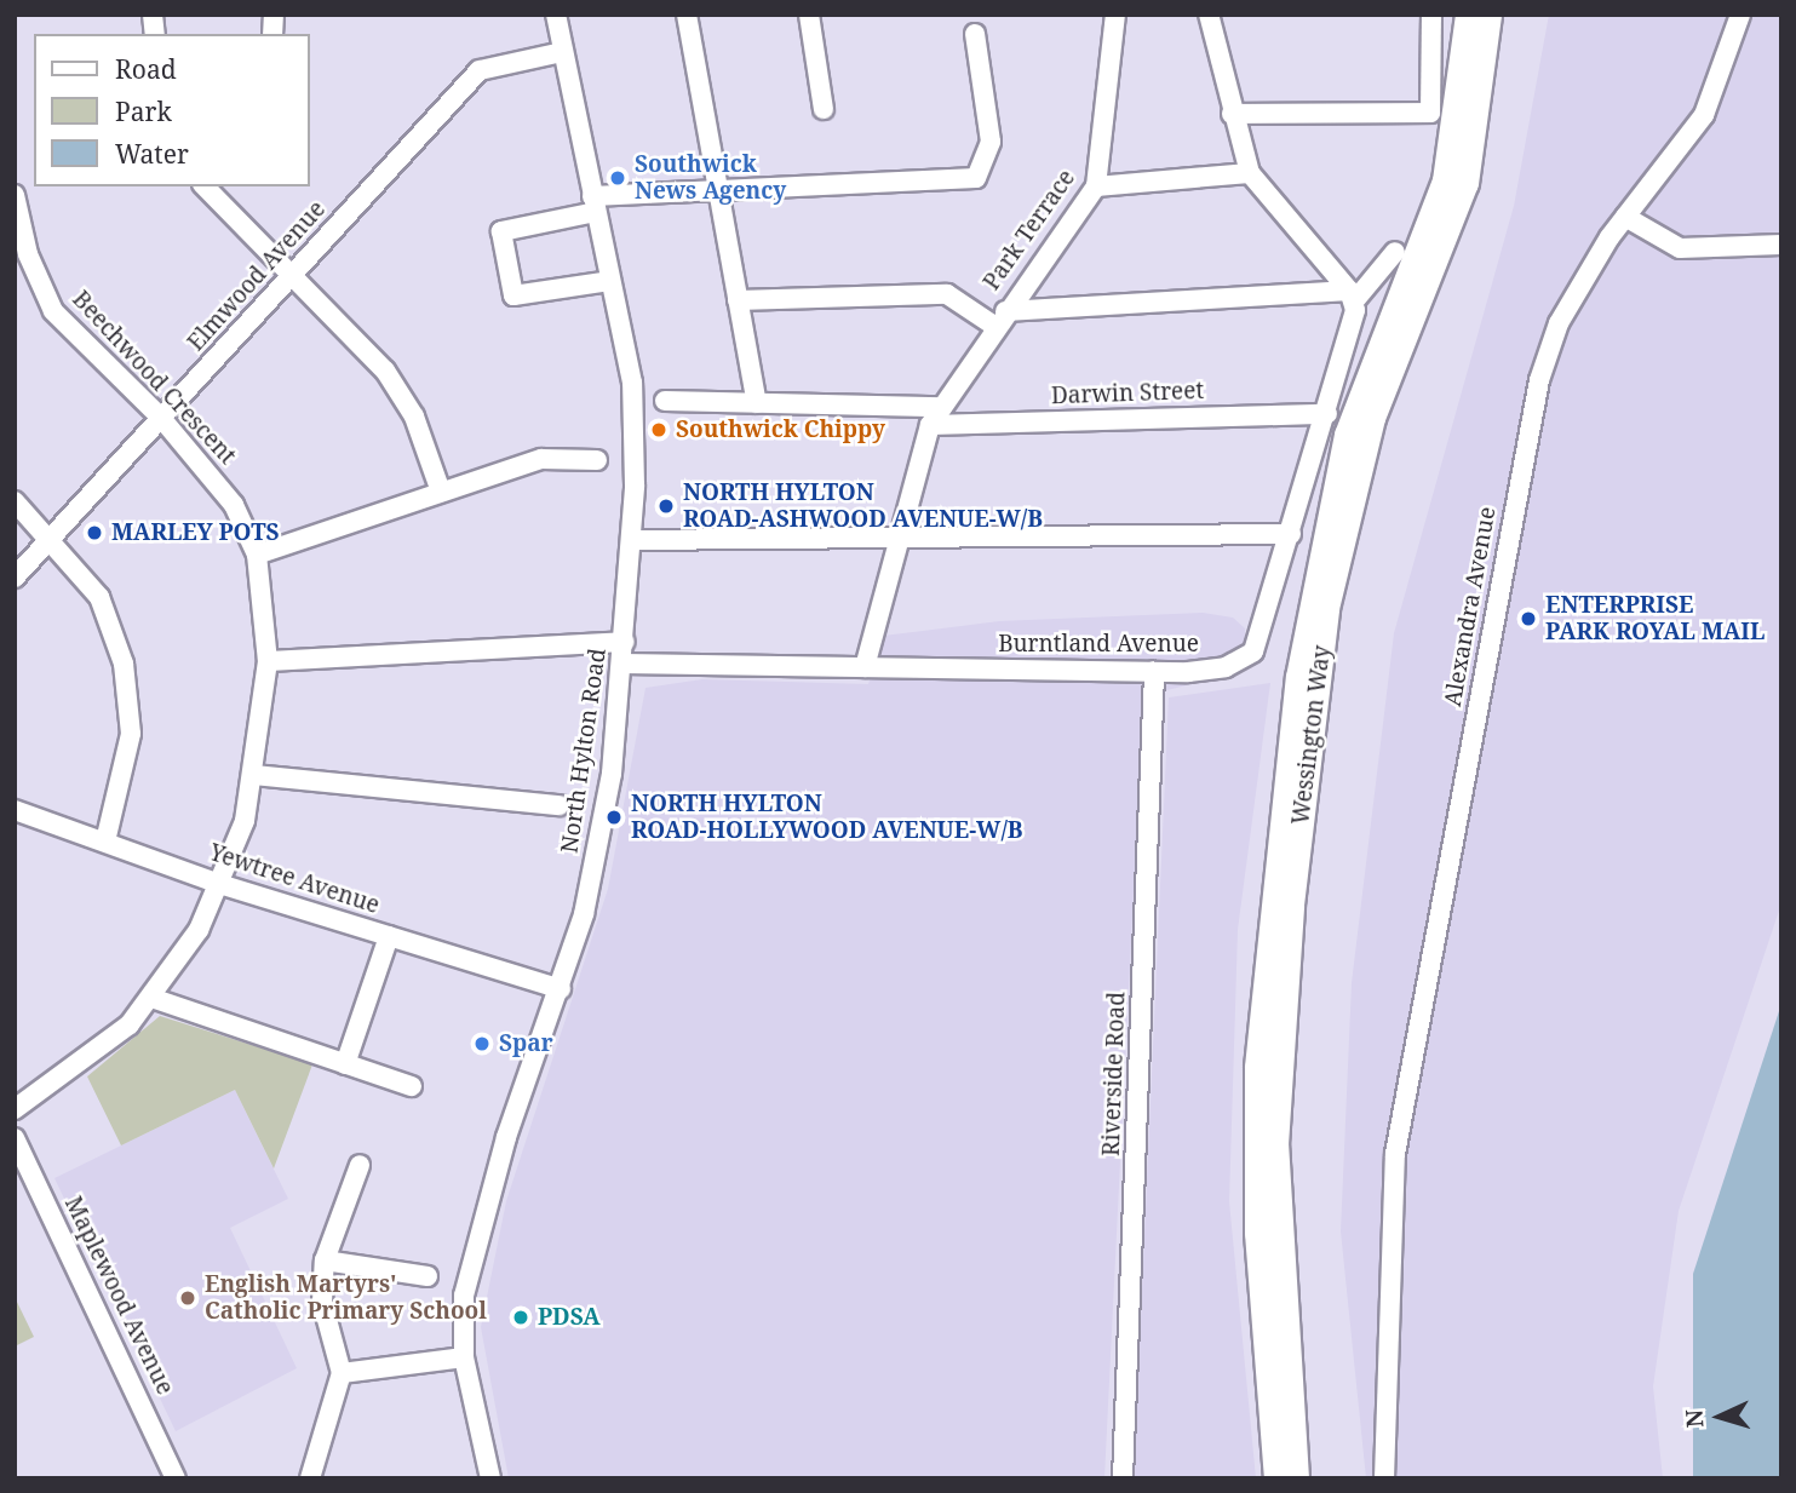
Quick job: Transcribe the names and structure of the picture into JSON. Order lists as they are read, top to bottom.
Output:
{
  "streets": {
    "main road": ["Wessington Way"],
    "street": [
      "Park Terrace",
      "Elmwood Avenue",
      "Beechwood Crescent",
      "Darwin Street",
      "Alexandra Avenue",
      "Burntland Avenue",
      "North Hylton Road",
      "Yewtree Avenue",
      "Riverside Road",
      "Maplewood Avenue"
    ]
  },
  "crossings": [
    ["Park Terrace", "Darwin Street"],
    ["Park Terrace", "Burntland Avenue"],
    ["Elmwood Avenue", "Beechwood Crescent"],
    ["Elmwood Avenue", "North Hylton Road"],
    ["Beechwood Crescent", "Yewtree Avenue"],
    ["Darwin Street", "Burntland Avenue"],
    ["Burntland Avenue", "North Hylton Road"],
    ["Burntland Avenue", "Riverside Road"],
    ["North Hylton Road", "Yewtree Avenue"]
  ],
  "places": [
    "Southwick News Agency",
    "Southwick Chippy",
    "NORTH HYLTON ROAD-ASHWOOD AVENUE-W/B",
    "MARLEY POTS",
    "ENTERPRISE PARK ROYAL MAIL",
    "NORTH HYLTON ROAD-HOLLYWOOD AVENUE-W/B",
    "Spar",
    "English Martyrs' Catholic Primary School",
    "PDSA"
  ],
  "legend": ["Road", "Park", "Water"],
  "north": "left"
}
